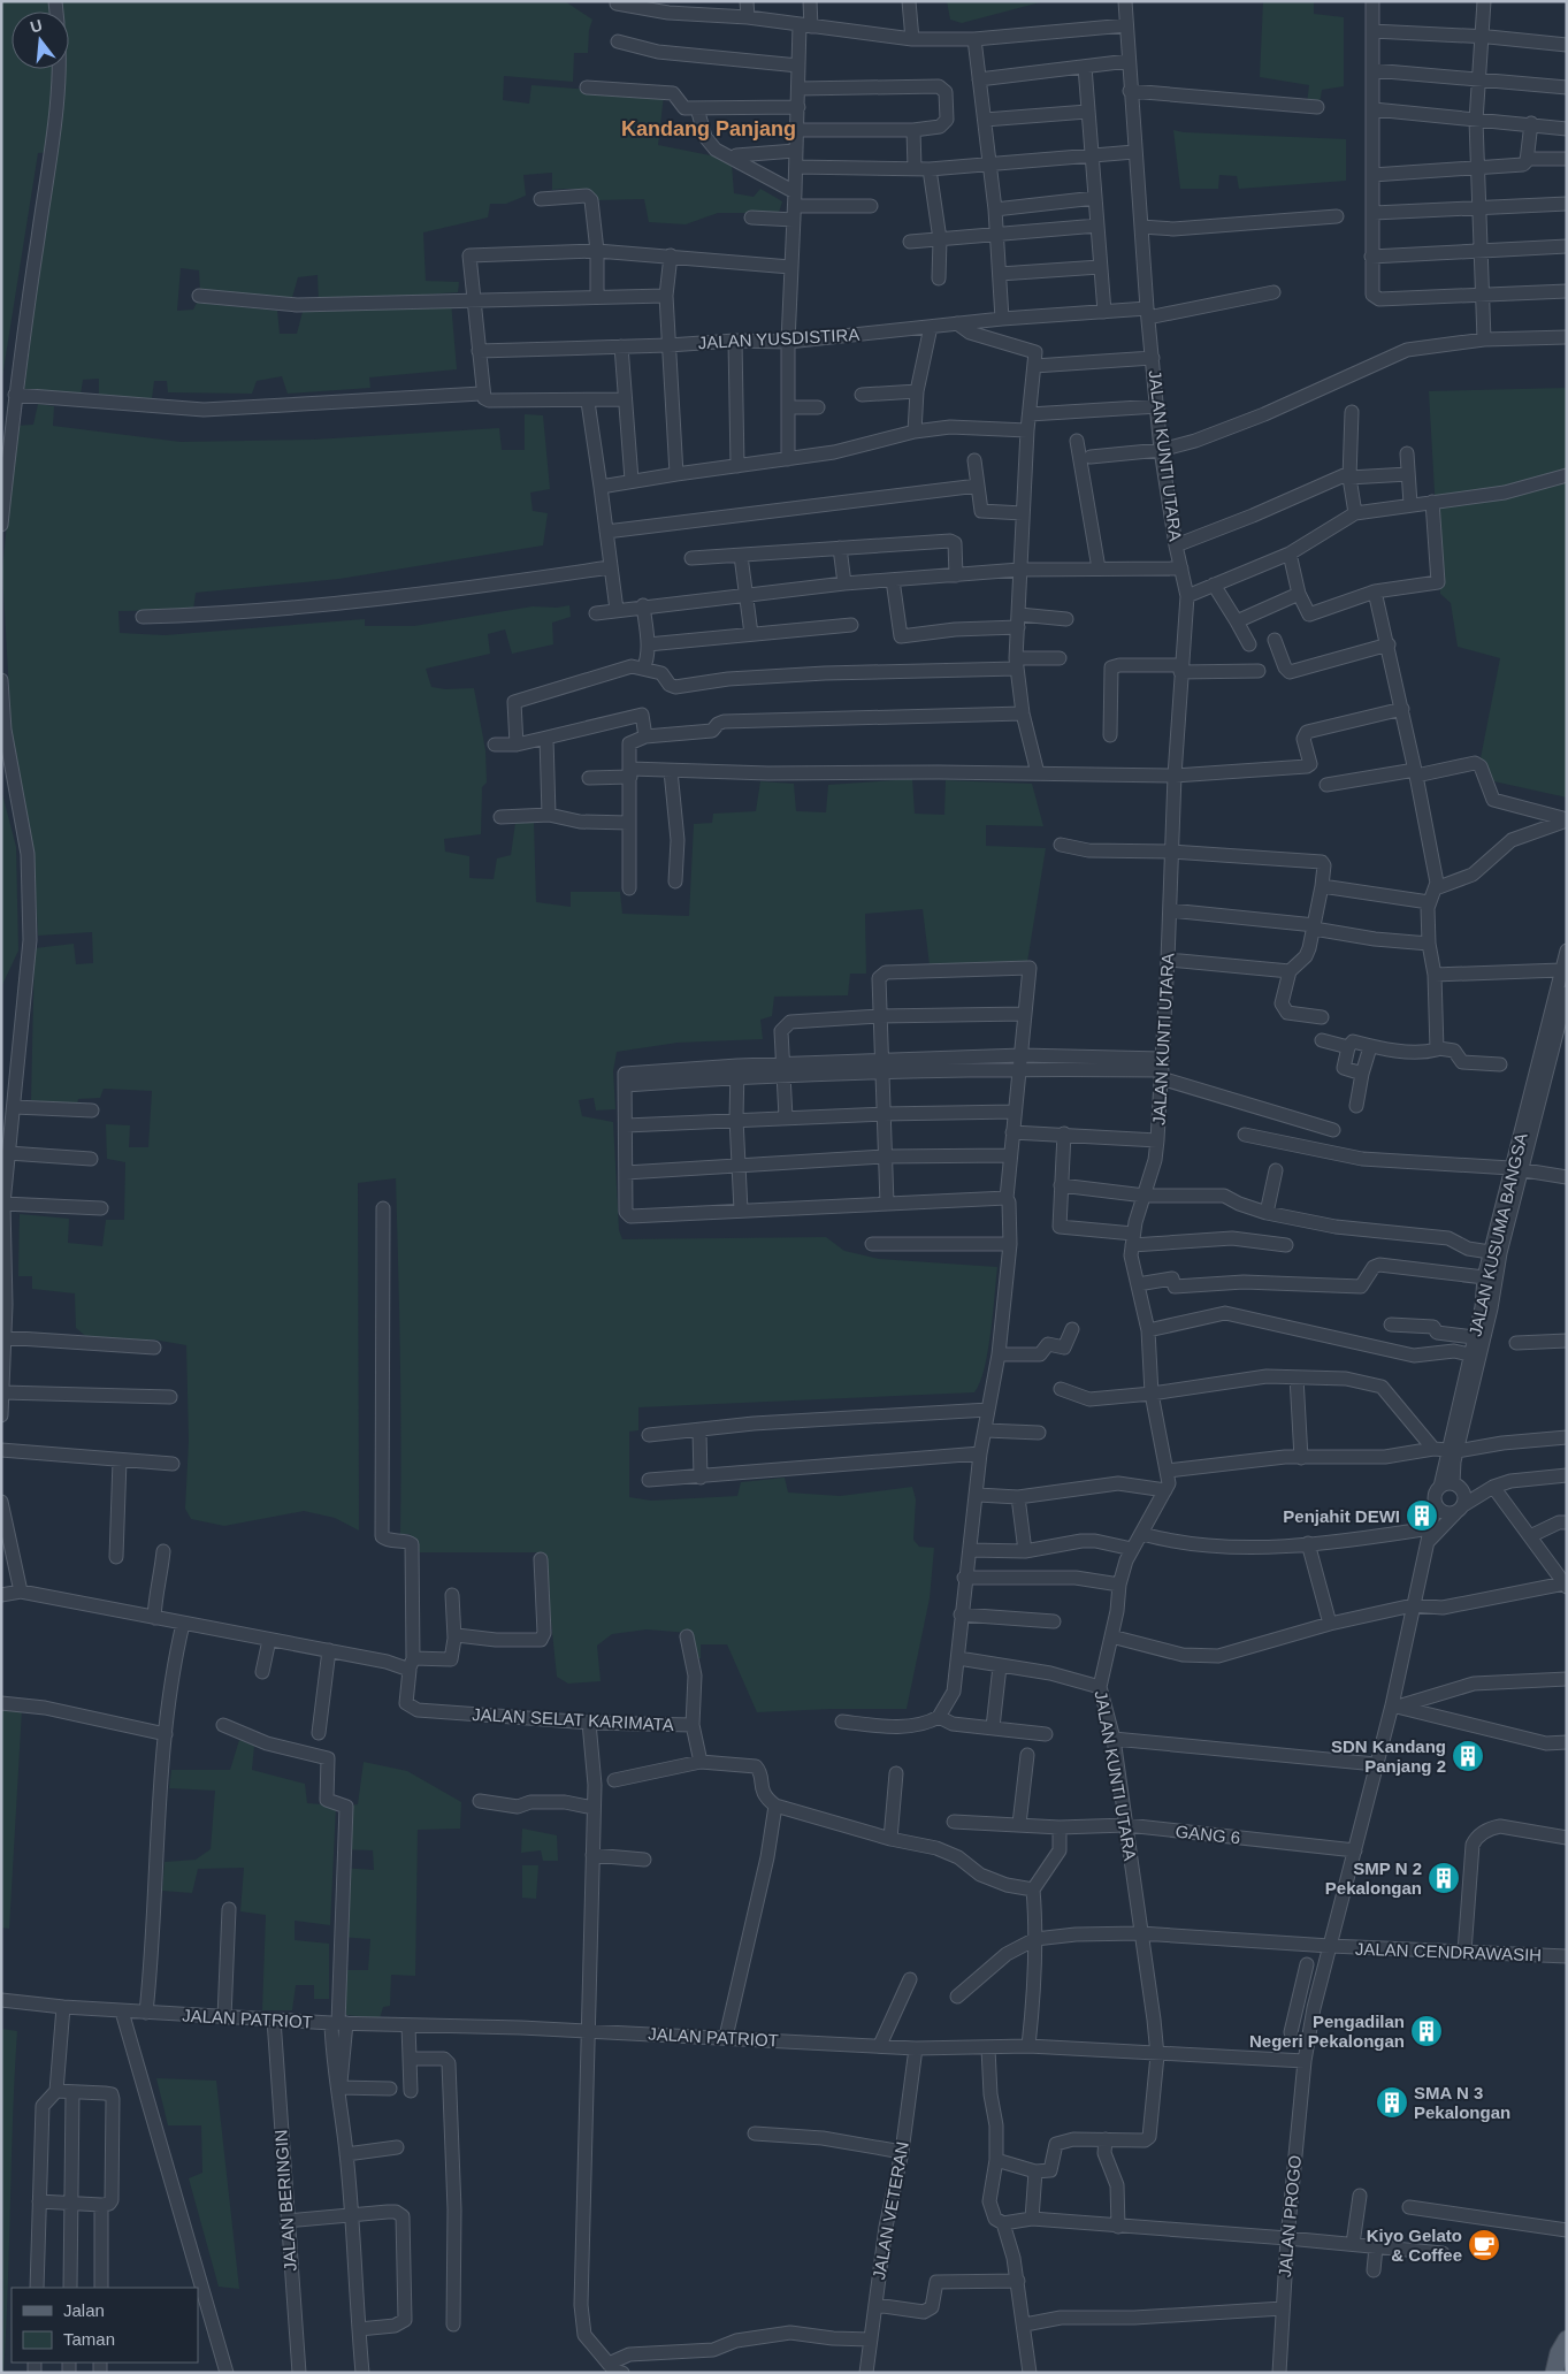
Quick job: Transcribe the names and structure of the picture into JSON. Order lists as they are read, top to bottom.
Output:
{
  "streets": {
    "street": [
      "JALAN YUSDISTIRA",
      "JALAN KUNTI UTARA",
      "JALAN KUSUMA BANGSA",
      "JALAN SELAT KARIMATA",
      "GANG 6",
      "JALAN CENDRAWASIH",
      "JALAN PATRIOT",
      "JALAN BERINGIN",
      "JALAN VETERAN",
      "JALAN PROGO"
    ]
  },
  "crossings": [
    ["JALAN YUSDISTIRA", "JALAN KUNTI UTARA"],
    ["JALAN KUNTI UTARA", "GANG 6"],
    ["JALAN KUNTI UTARA", "JALAN CENDRAWASIH"],
    ["JALAN KUNTI UTARA", "JALAN PATRIOT"],
    ["JALAN KUSUMA BANGSA", "JALAN PROGO"],
    ["GANG 6", "JALAN PROGO"],
    ["JALAN CENDRAWASIH", "JALAN PROGO"],
    ["JALAN PATRIOT", "JALAN BERINGIN"],
    ["JALAN PATRIOT", "JALAN VETERAN"],
    ["JALAN PATRIOT", "JALAN PROGO"]
  ],
  "districts": ["Kandang Panjang"],
  "places": {
    "building": [
      "Penjahit DEWI",
      "SDN Kandang Panjang 2",
      "SMP N 2 Pekalongan",
      "Pengadilan Negeri Pekalongan",
      "SMA N 3 Pekalongan"
    ],
    "cafe": ["Kiyo Gelato & Coffee"]
  },
  "legend": ["Jalan", "Taman"],
  "north": "top"
}
